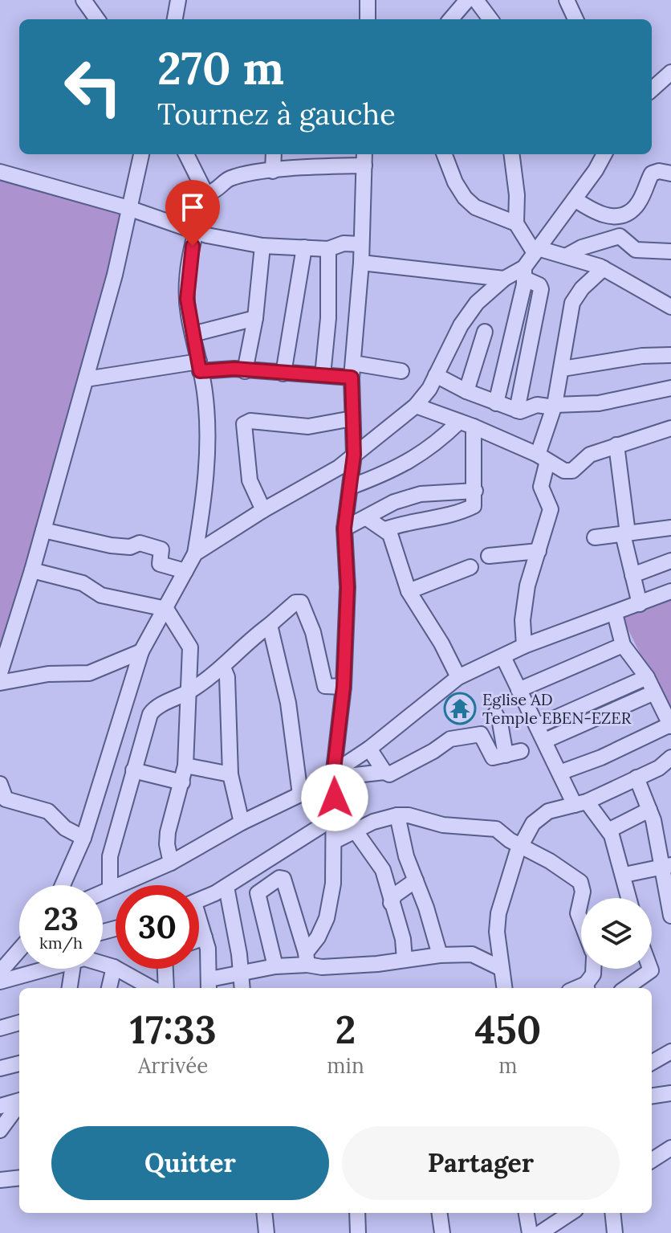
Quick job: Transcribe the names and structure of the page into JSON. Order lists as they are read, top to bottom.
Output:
{
  "places": {
    "temple": ["Eglise AD Temple EBEN-EZER"]
  },
  "page": {
    "turn": ["270 m", "Tournez à gauche"],
    "speed": "23 km/h",
    "limit": "30",
    "eta": [
      "17:33",
      "Arrivée",
      "2",
      "min",
      "450",
      "m"
    ],
    "buttons": ["Quitter", "Partager"]
  }
}
